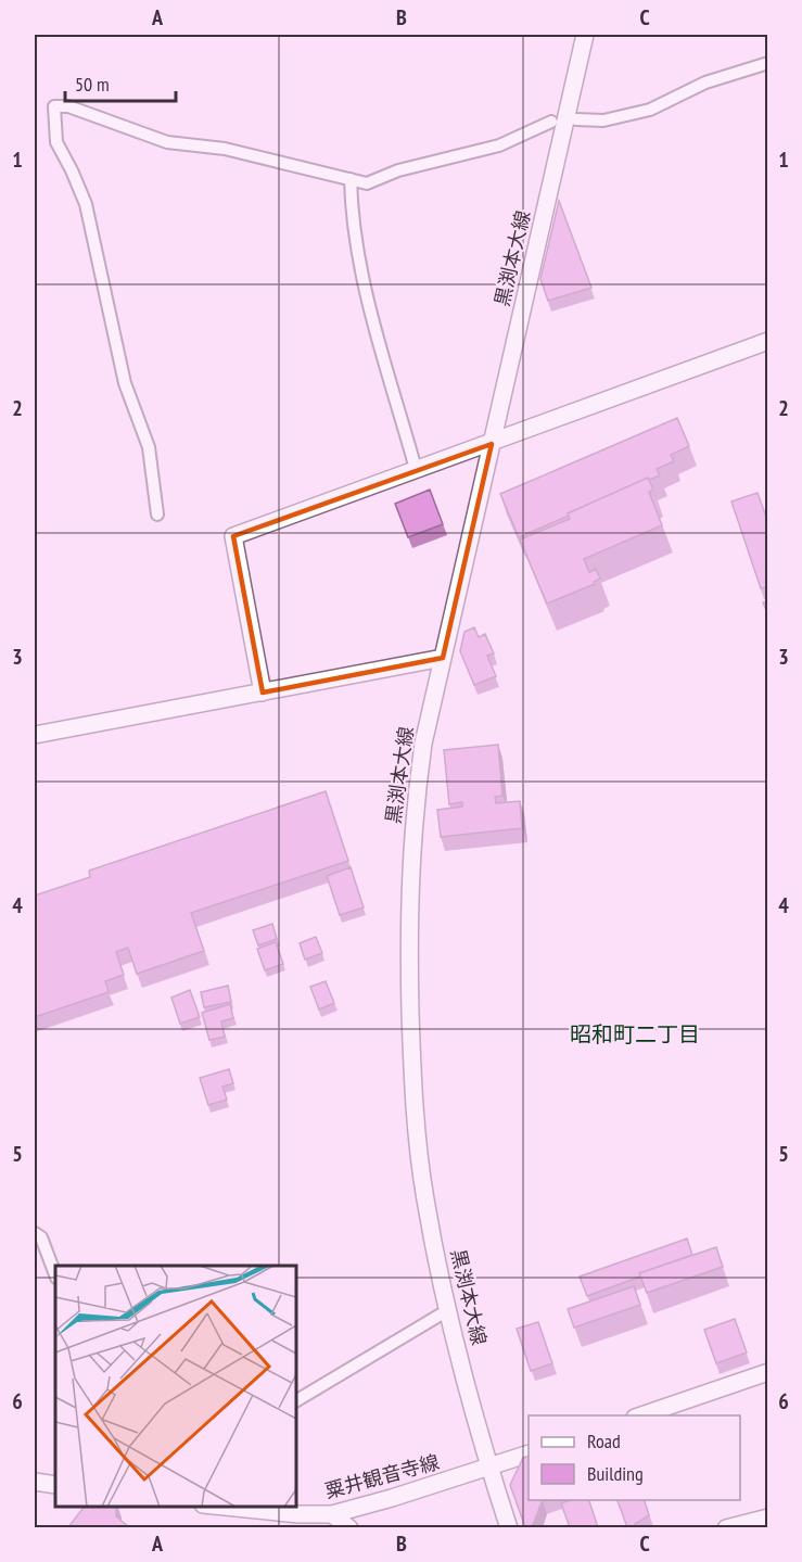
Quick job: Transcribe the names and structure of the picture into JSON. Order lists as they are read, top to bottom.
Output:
{
  "streets": {
    "main road": ["黒渕本大線", "粟井観音寺線"]
  },
  "crossings": [
    ["黒渕本大線", "粟井観音寺線"]
  ],
  "districts": ["昭和町二丁目"],
  "legend": ["Road", "Building"],
  "scale_bar": "50 m",
  "grid": {
    "columns": ["A", "B", "C"],
    "rows": [
      "1",
      "2",
      "3",
      "4",
      "5",
      "6"
    ]
  }
}
